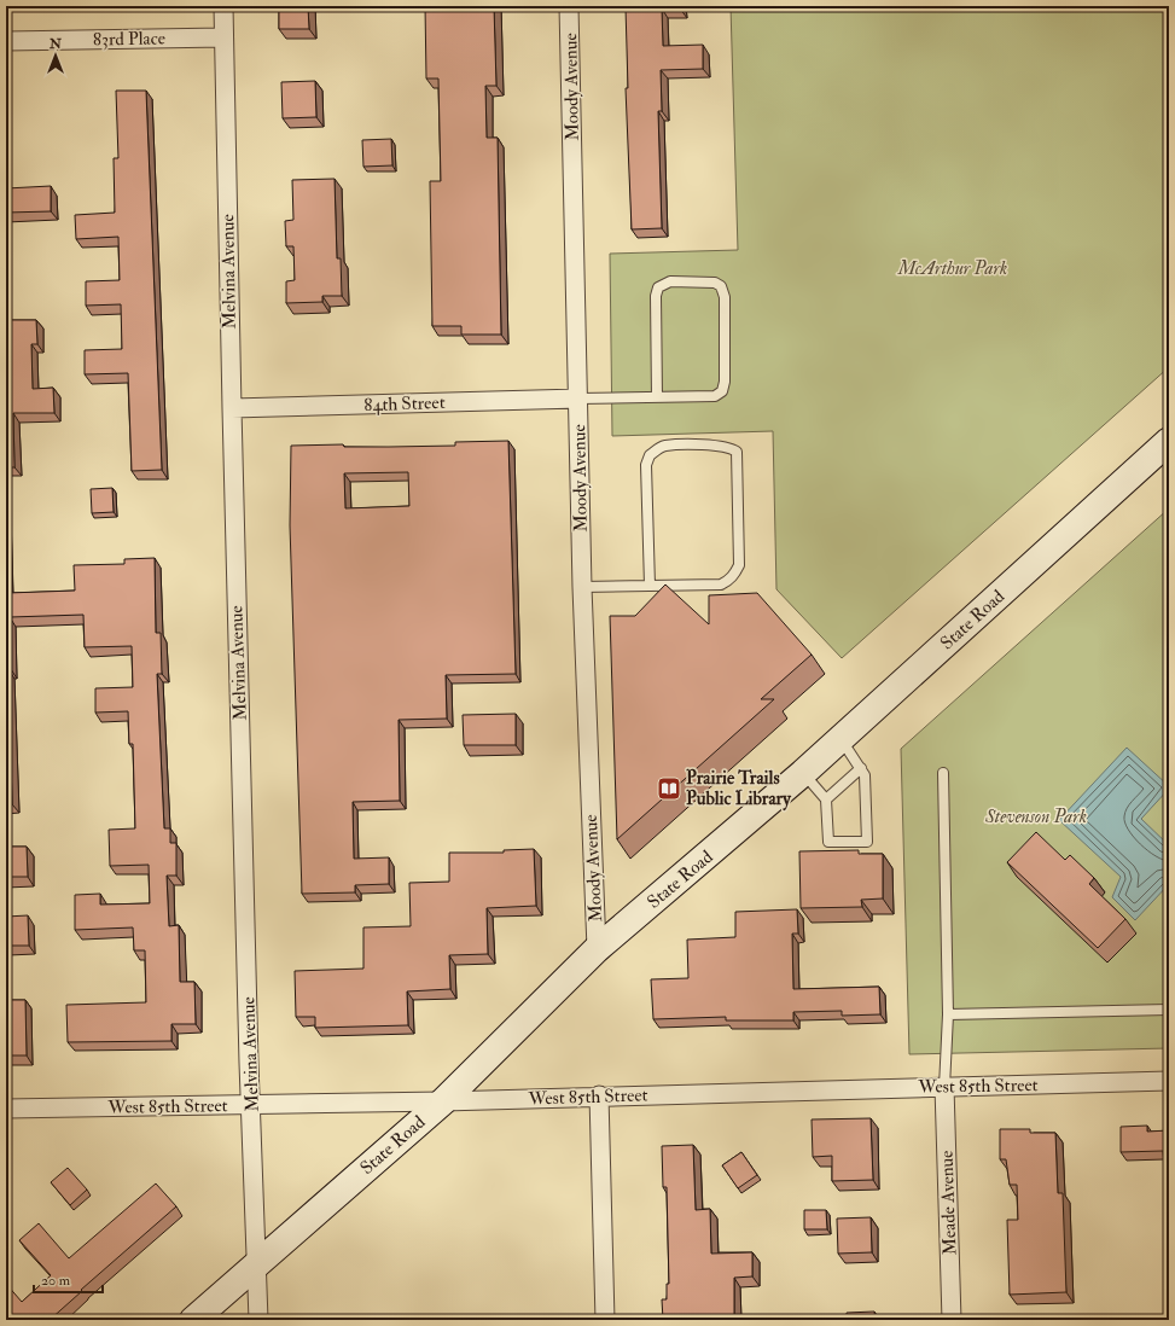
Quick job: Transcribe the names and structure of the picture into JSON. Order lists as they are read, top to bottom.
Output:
{
  "streets": {
    "street": [
      "83rd Place",
      "Moody Avenue",
      "Melvina Avenue",
      "84th Street",
      "State Road",
      "West 85th Street",
      "Meade Avenue"
    ]
  },
  "crossings": [
    ["83rd Place", "Melvina Avenue"],
    ["Moody Avenue", "84th Street"],
    ["Moody Avenue", "State Road"],
    ["Melvina Avenue", "84th Street"],
    ["Melvina Avenue", "State Road"],
    ["Melvina Avenue", "West 85th Street"],
    ["State Road", "West 85th Street"],
    ["West 85th Street", "Meade Avenue"]
  ],
  "parks": ["McArthur Park", "Stevenson Park"],
  "places": {
    "library": ["Prairie Trails Public Library"]
  },
  "scale_bar": "20 m",
  "north": "top"
}
